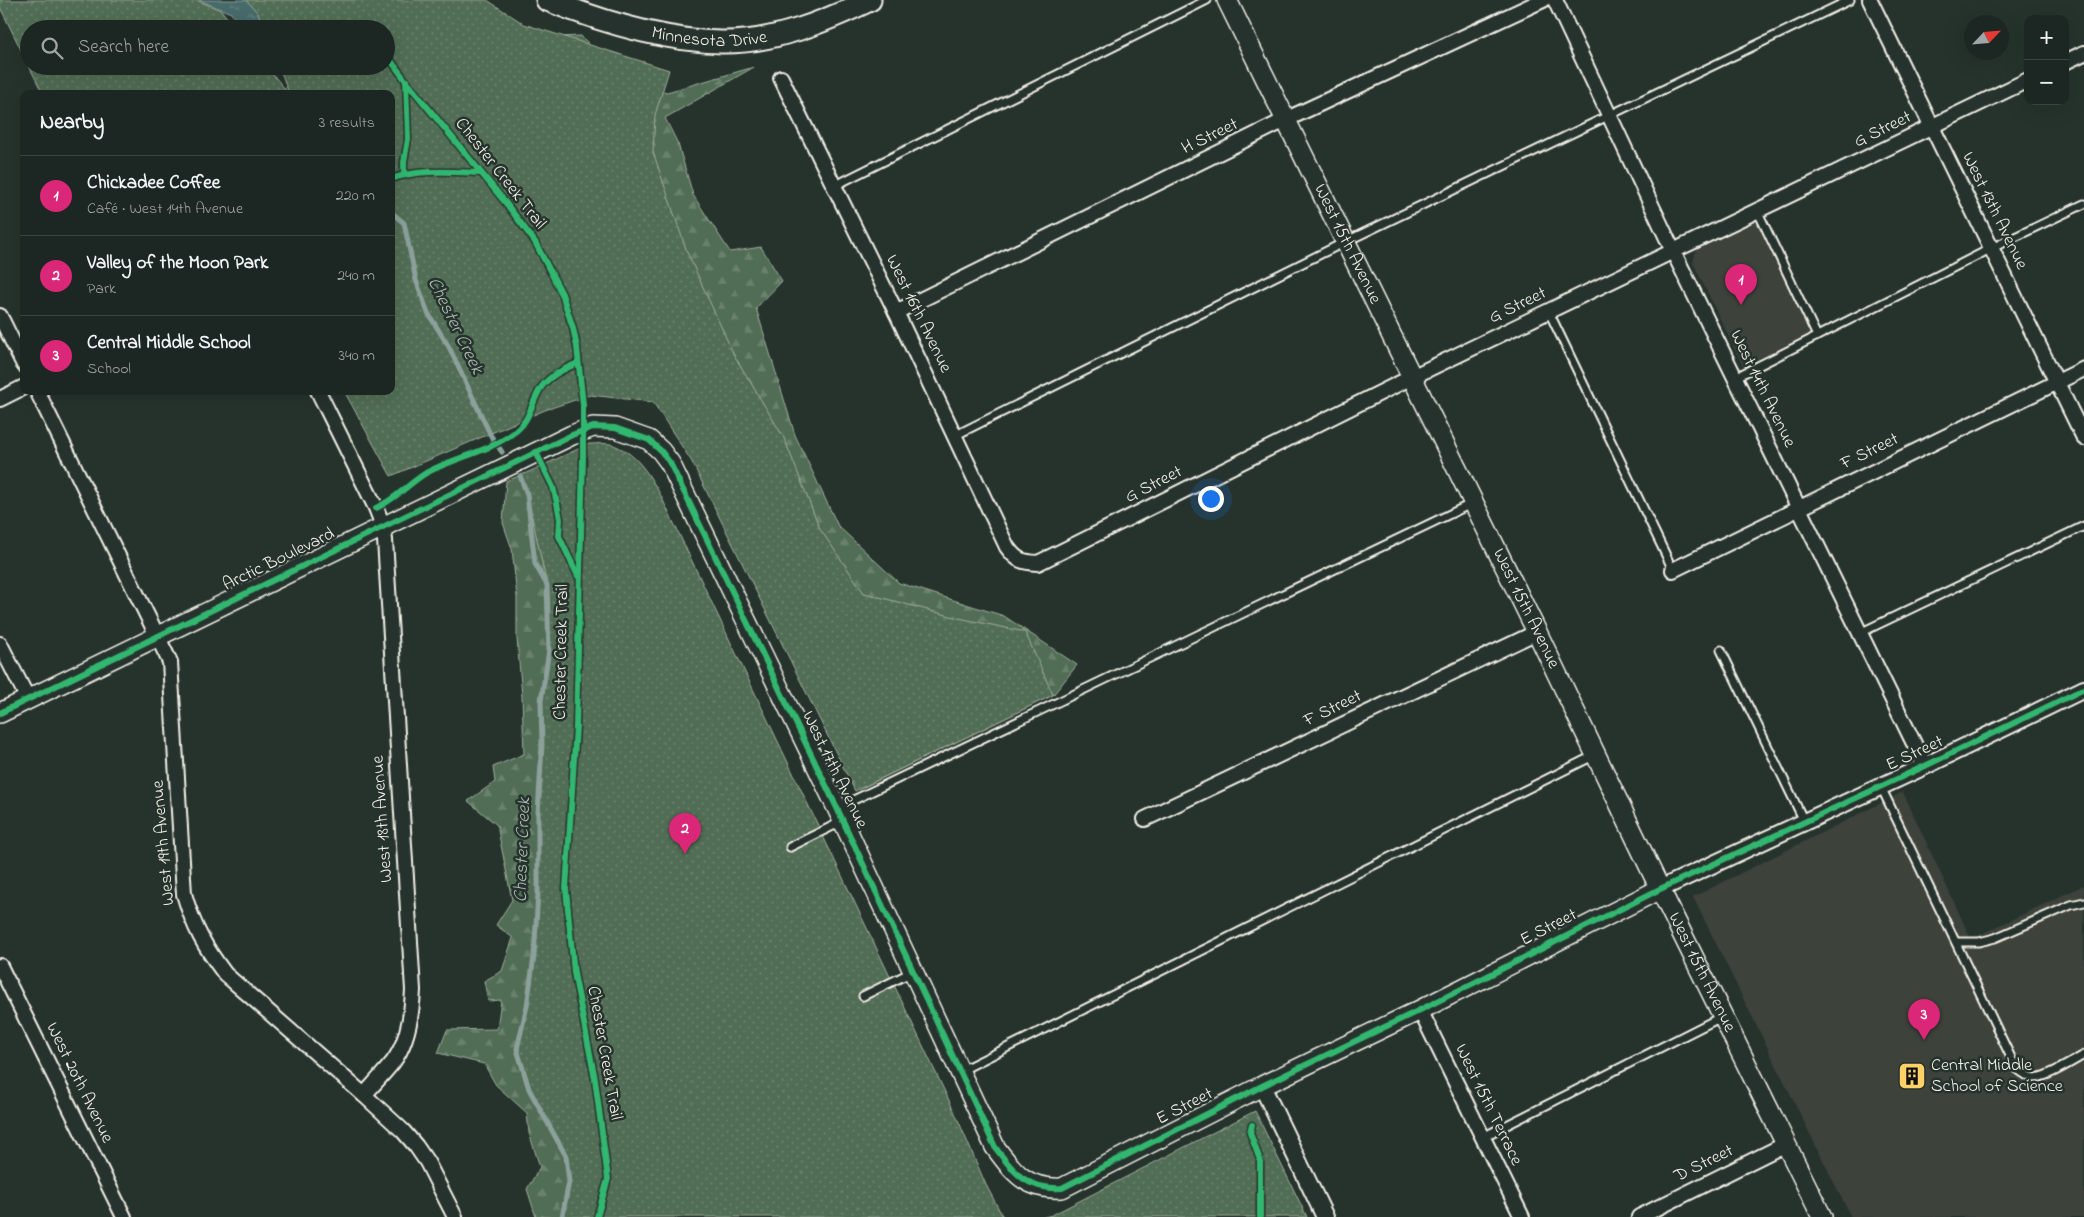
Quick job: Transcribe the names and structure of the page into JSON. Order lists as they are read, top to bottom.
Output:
{
  "streets": {
    "main road": [
      "Minnesota Drive",
      "West 15th Avenue",
      "Arctic Boulevard",
      "E Street",
      "West 17th Avenue"
    ],
    "street": [
      "G Street",
      "H Street",
      "West 13th Avenue",
      "West 16th Avenue",
      "West 14th Avenue",
      "F Street",
      "West 18th Avenue",
      "West 19th Avenue",
      "West 20th Avenue",
      "West 15th Terrace",
      "D Street"
    ],
    "cycle path": ["Chester Creek Trail"]
  },
  "crossings": [
    ["G Street", "West 13th Avenue"],
    ["G Street", "West 15th Avenue"],
    ["G Street", "West 16th Avenue"],
    ["G Street", "West 14th Avenue"],
    ["H Street", "West 15th Avenue"],
    ["H Street", "West 16th Avenue"],
    ["West 13th Avenue", "F Street"],
    ["West 15th Avenue", "F Street"],
    ["West 15th Avenue", "E Street"],
    ["West 15th Avenue", "D Street"],
    ["West 14th Avenue", "F Street"],
    ["West 14th Avenue", "E Street"],
    ["Arctic Boulevard", "West 17th Avenue"],
    ["Arctic Boulevard", "West 18th Avenue"],
    ["Arctic Boulevard", "West 19th Avenue"],
    ["E Street", "West 17th Avenue"],
    ["E Street", "West 15th Terrace"],
    ["West 18th Avenue", "West 19th Avenue"]
  ],
  "water": ["Chester Creek"],
  "places": {
    "building": ["Central Middle School of Science"]
  },
  "north": "top right",
  "page": {
    "map_buttons": ["+", "−"],
    "search": "Search here",
    "heading": ["Nearby", "3 results"],
    "list": [
      {
        "mark": "1",
        "name": "Chickadee Coffee",
        "note": "Café · West 14th Avenue",
        "value": "220 m"
      },
      {
        "mark": "2",
        "name": "Valley of the Moon Park",
        "note": "Park",
        "value": "240 m"
      },
      {
        "mark": "3",
        "name": "Central Middle School",
        "note": "School",
        "value": "340 m"
      }
    ],
    "pins": ["1", "2", "3"]
  }
}
